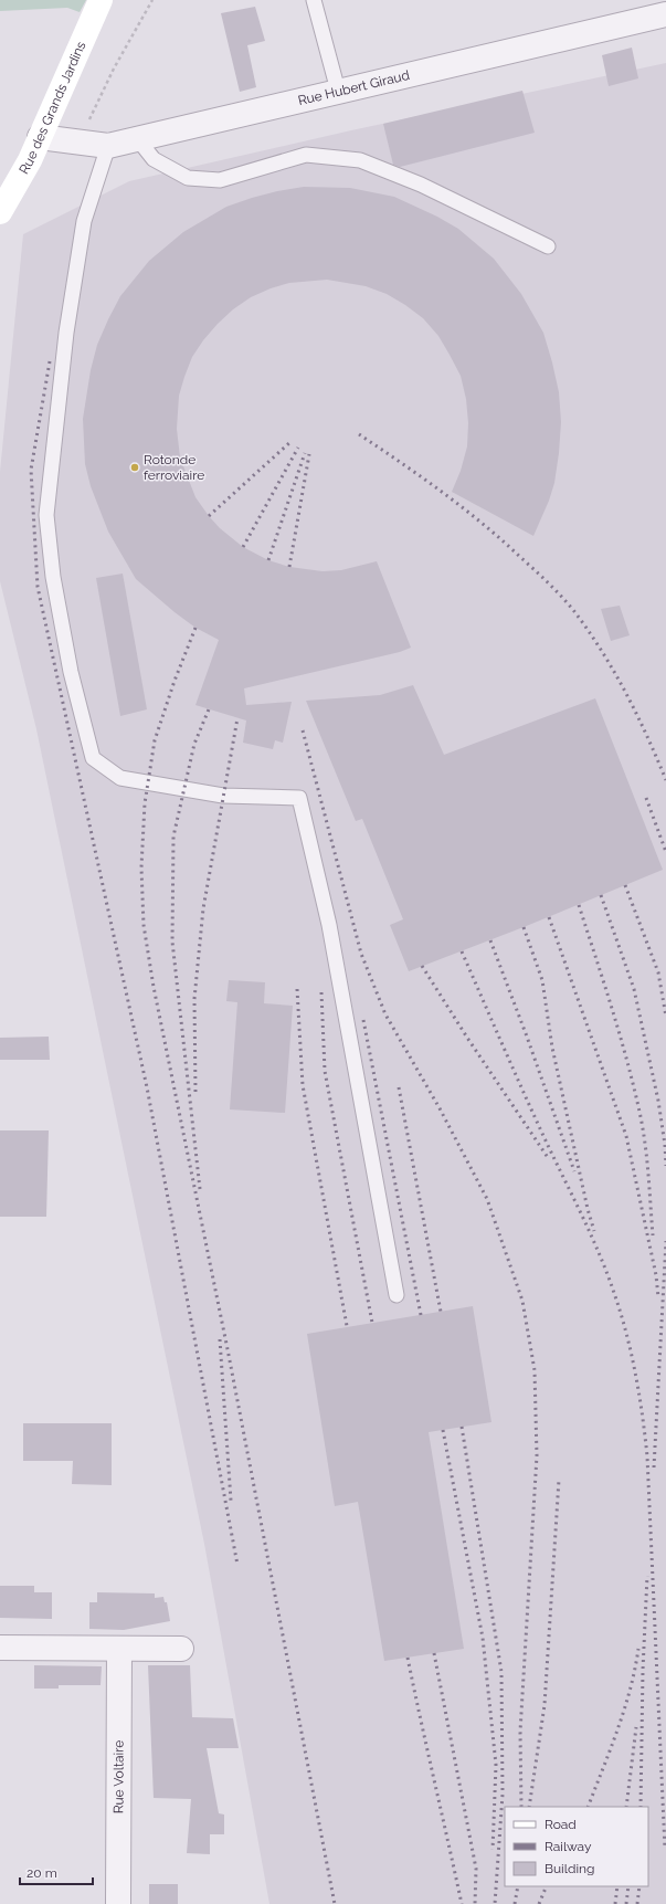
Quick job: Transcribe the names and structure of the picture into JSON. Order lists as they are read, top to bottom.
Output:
{
  "streets": {
    "main road": ["Rue des Grands Jardins"],
    "street": ["Rue Hubert Giraud", "Rue Voltaire"]
  },
  "crossings": [
    ["Rue Hubert Giraud", "Rue des Grands Jardins"]
  ],
  "places": ["Rotonde ferroviaire"],
  "legend": ["Road", "Railway", "Building"],
  "scale_bar": "20 m"
}
